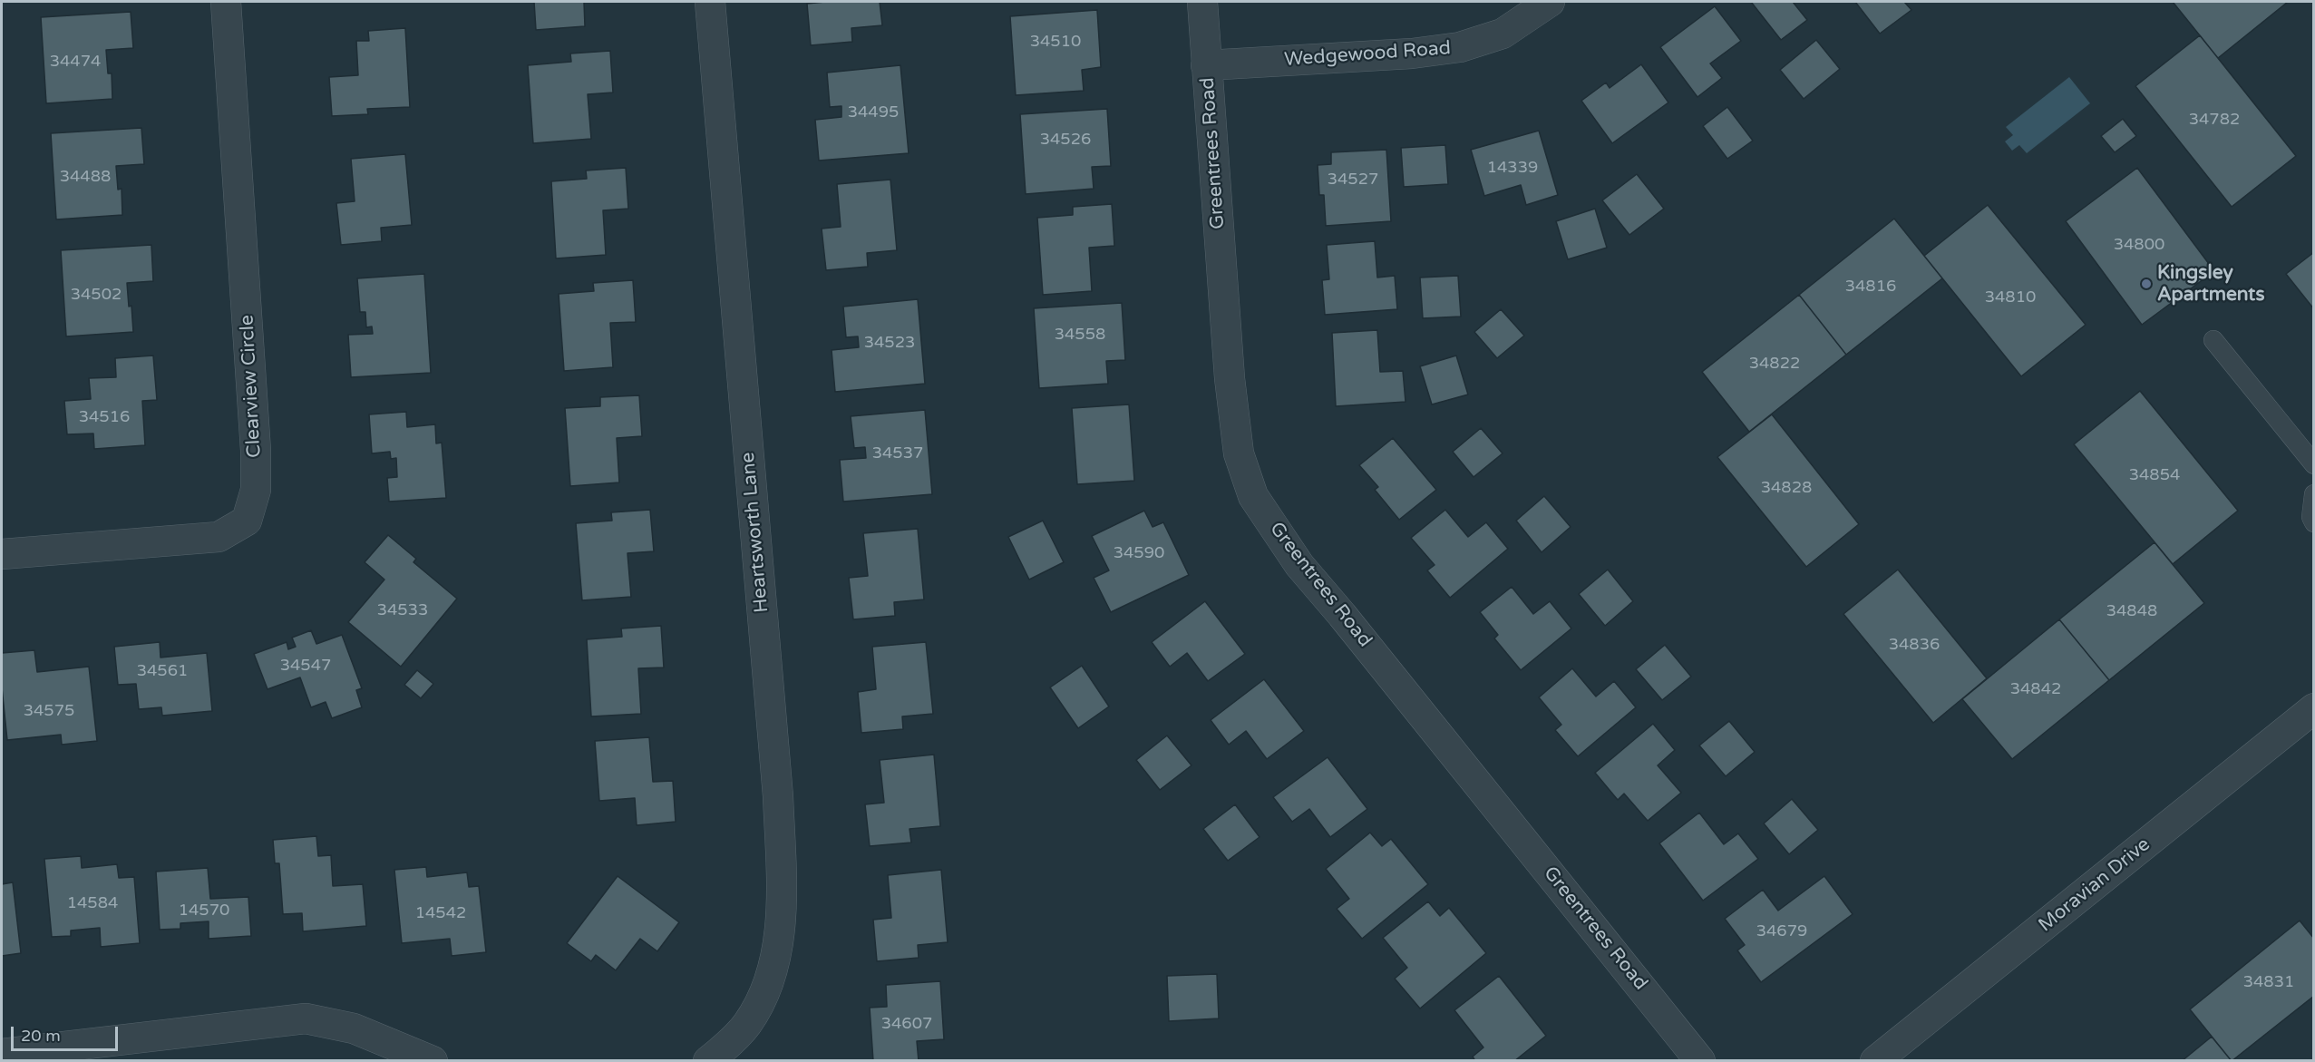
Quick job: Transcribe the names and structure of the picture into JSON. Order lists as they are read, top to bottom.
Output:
{
  "streets": {
    "street": [
      "Wedgewood Road",
      "Greentrees Road",
      "Clearview Circle",
      "Heartsworth Lane",
      "Moravian Drive"
    ]
  },
  "crossings": [
    ["Wedgewood Road", "Greentrees Road"]
  ],
  "places": ["Kingsley Apartments"],
  "house_numbers": [
    "34510",
    "34474",
    "34495",
    "34782",
    "34526",
    "14339",
    "34488",
    "34527",
    "34800",
    "34816",
    "34502",
    "34810",
    "34558",
    "34523",
    "34822",
    "34516",
    "34537",
    "34854",
    "34828",
    "34590",
    "34533",
    "34848",
    "34836",
    "34547",
    "34561",
    "34842",
    "34575",
    "14584",
    "14570",
    "14542",
    "34679",
    "34831",
    "34607"
  ],
  "scale_bar": "20 m"
}
